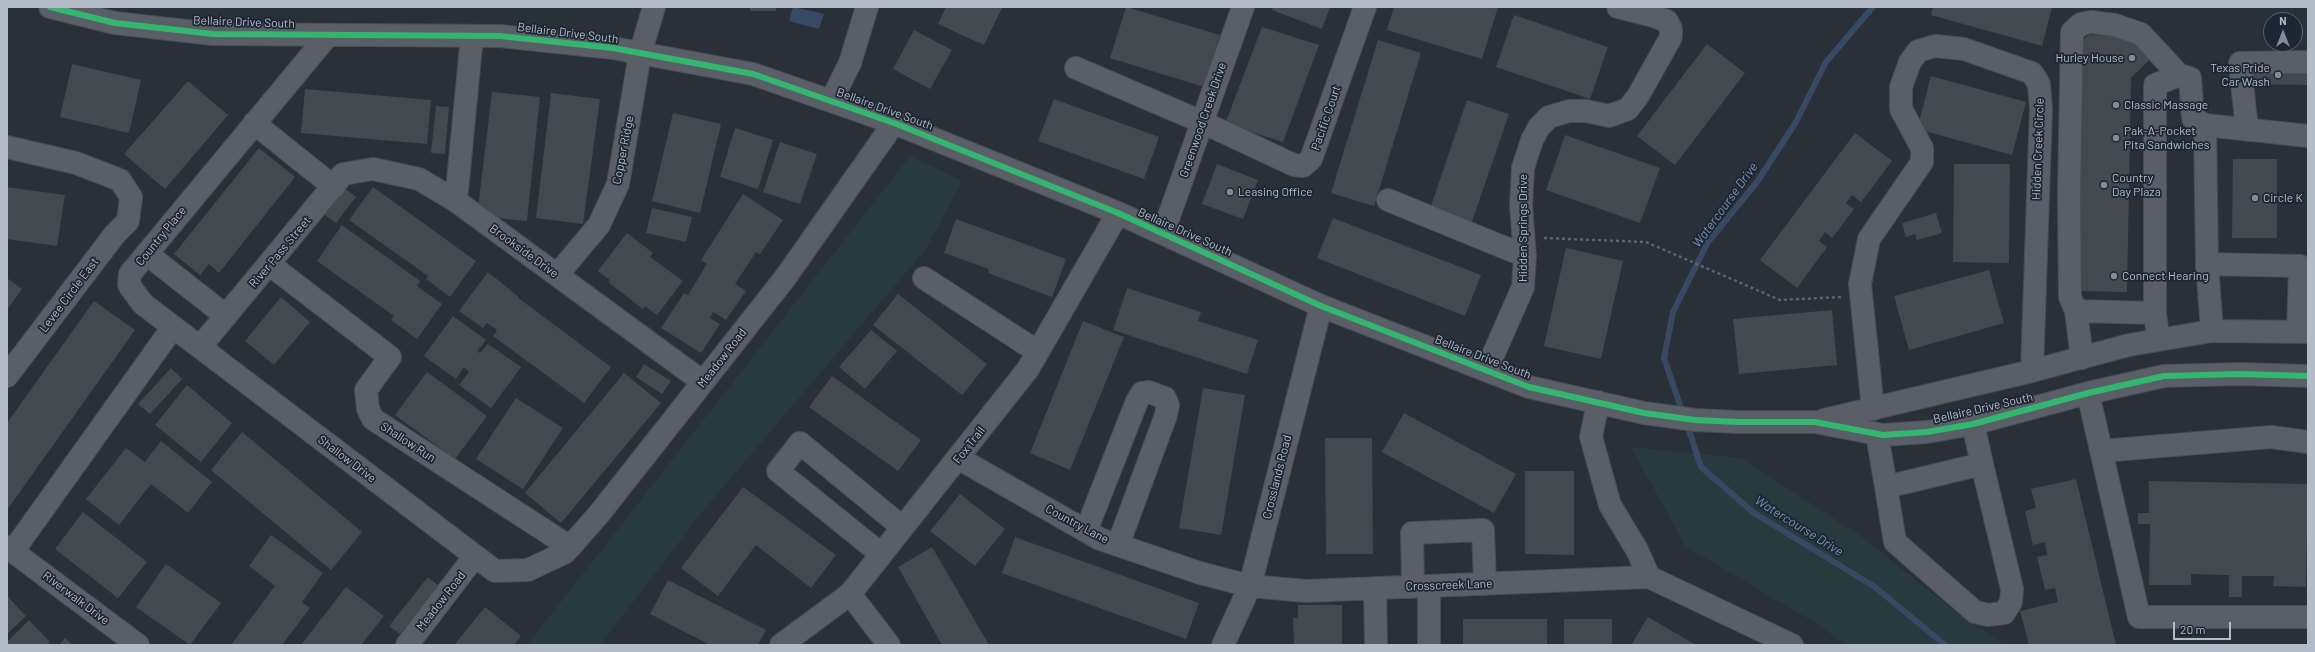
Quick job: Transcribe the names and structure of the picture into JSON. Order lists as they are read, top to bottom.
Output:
{
  "streets": {
    "street": [
      "Bellaire Drive South",
      "Pacific Court",
      "Greenwood Creek Drive",
      "Hidden Creek Circle",
      "Copper Ridge",
      "Hidden Springs Drive",
      "Country Place",
      "Brookside Drive",
      "River Pass Street",
      "Levee Circle East",
      "Meadow Road",
      "Shallow Run",
      "Fox Trail",
      "Shallow Drive",
      "Crosslands Road",
      "Country Lane",
      "Crosscreek Lane",
      "Riverwalk Drive"
    ]
  },
  "crossings": [
    ["Bellaire Drive South", "Greenwood Creek Drive"],
    ["Bellaire Drive South", "Hidden Creek Circle"],
    ["Bellaire Drive South", "Copper Ridge"],
    ["Bellaire Drive South", "Hidden Springs Drive"],
    ["Bellaire Drive South", "Country Place"],
    ["Bellaire Drive South", "Meadow Road"],
    ["Bellaire Drive South", "Fox Trail"],
    ["Bellaire Drive South", "Crosslands Road"],
    ["Pacific Court", "Greenwood Creek Drive"],
    ["Copper Ridge", "Brookside Drive"],
    ["Country Place", "Shallow Drive"],
    ["Brookside Drive", "River Pass Street"],
    ["Brookside Drive", "Meadow Road"],
    ["River Pass Street", "Shallow Run"],
    ["River Pass Street", "Shallow Drive"],
    ["Meadow Road", "Shallow Run"],
    ["Meadow Road", "Shallow Drive"],
    ["Fox Trail", "Country Lane"],
    ["Crosslands Road", "Country Lane"],
    ["Crosslands Road", "Crosscreek Lane"],
    ["Country Lane", "Crosscreek Lane"]
  ],
  "water": ["Watercourse Drive"],
  "places": [
    "Hurley House",
    "Texas Pride Car Wash",
    "Classic Massage",
    "Pak-A-Pocket Pita Sandwiches",
    "Country Day Plaza",
    "Leasing Office",
    "Circle K",
    "Connect Hearing"
  ],
  "scale_bar": "20 m",
  "north": "top"
}
